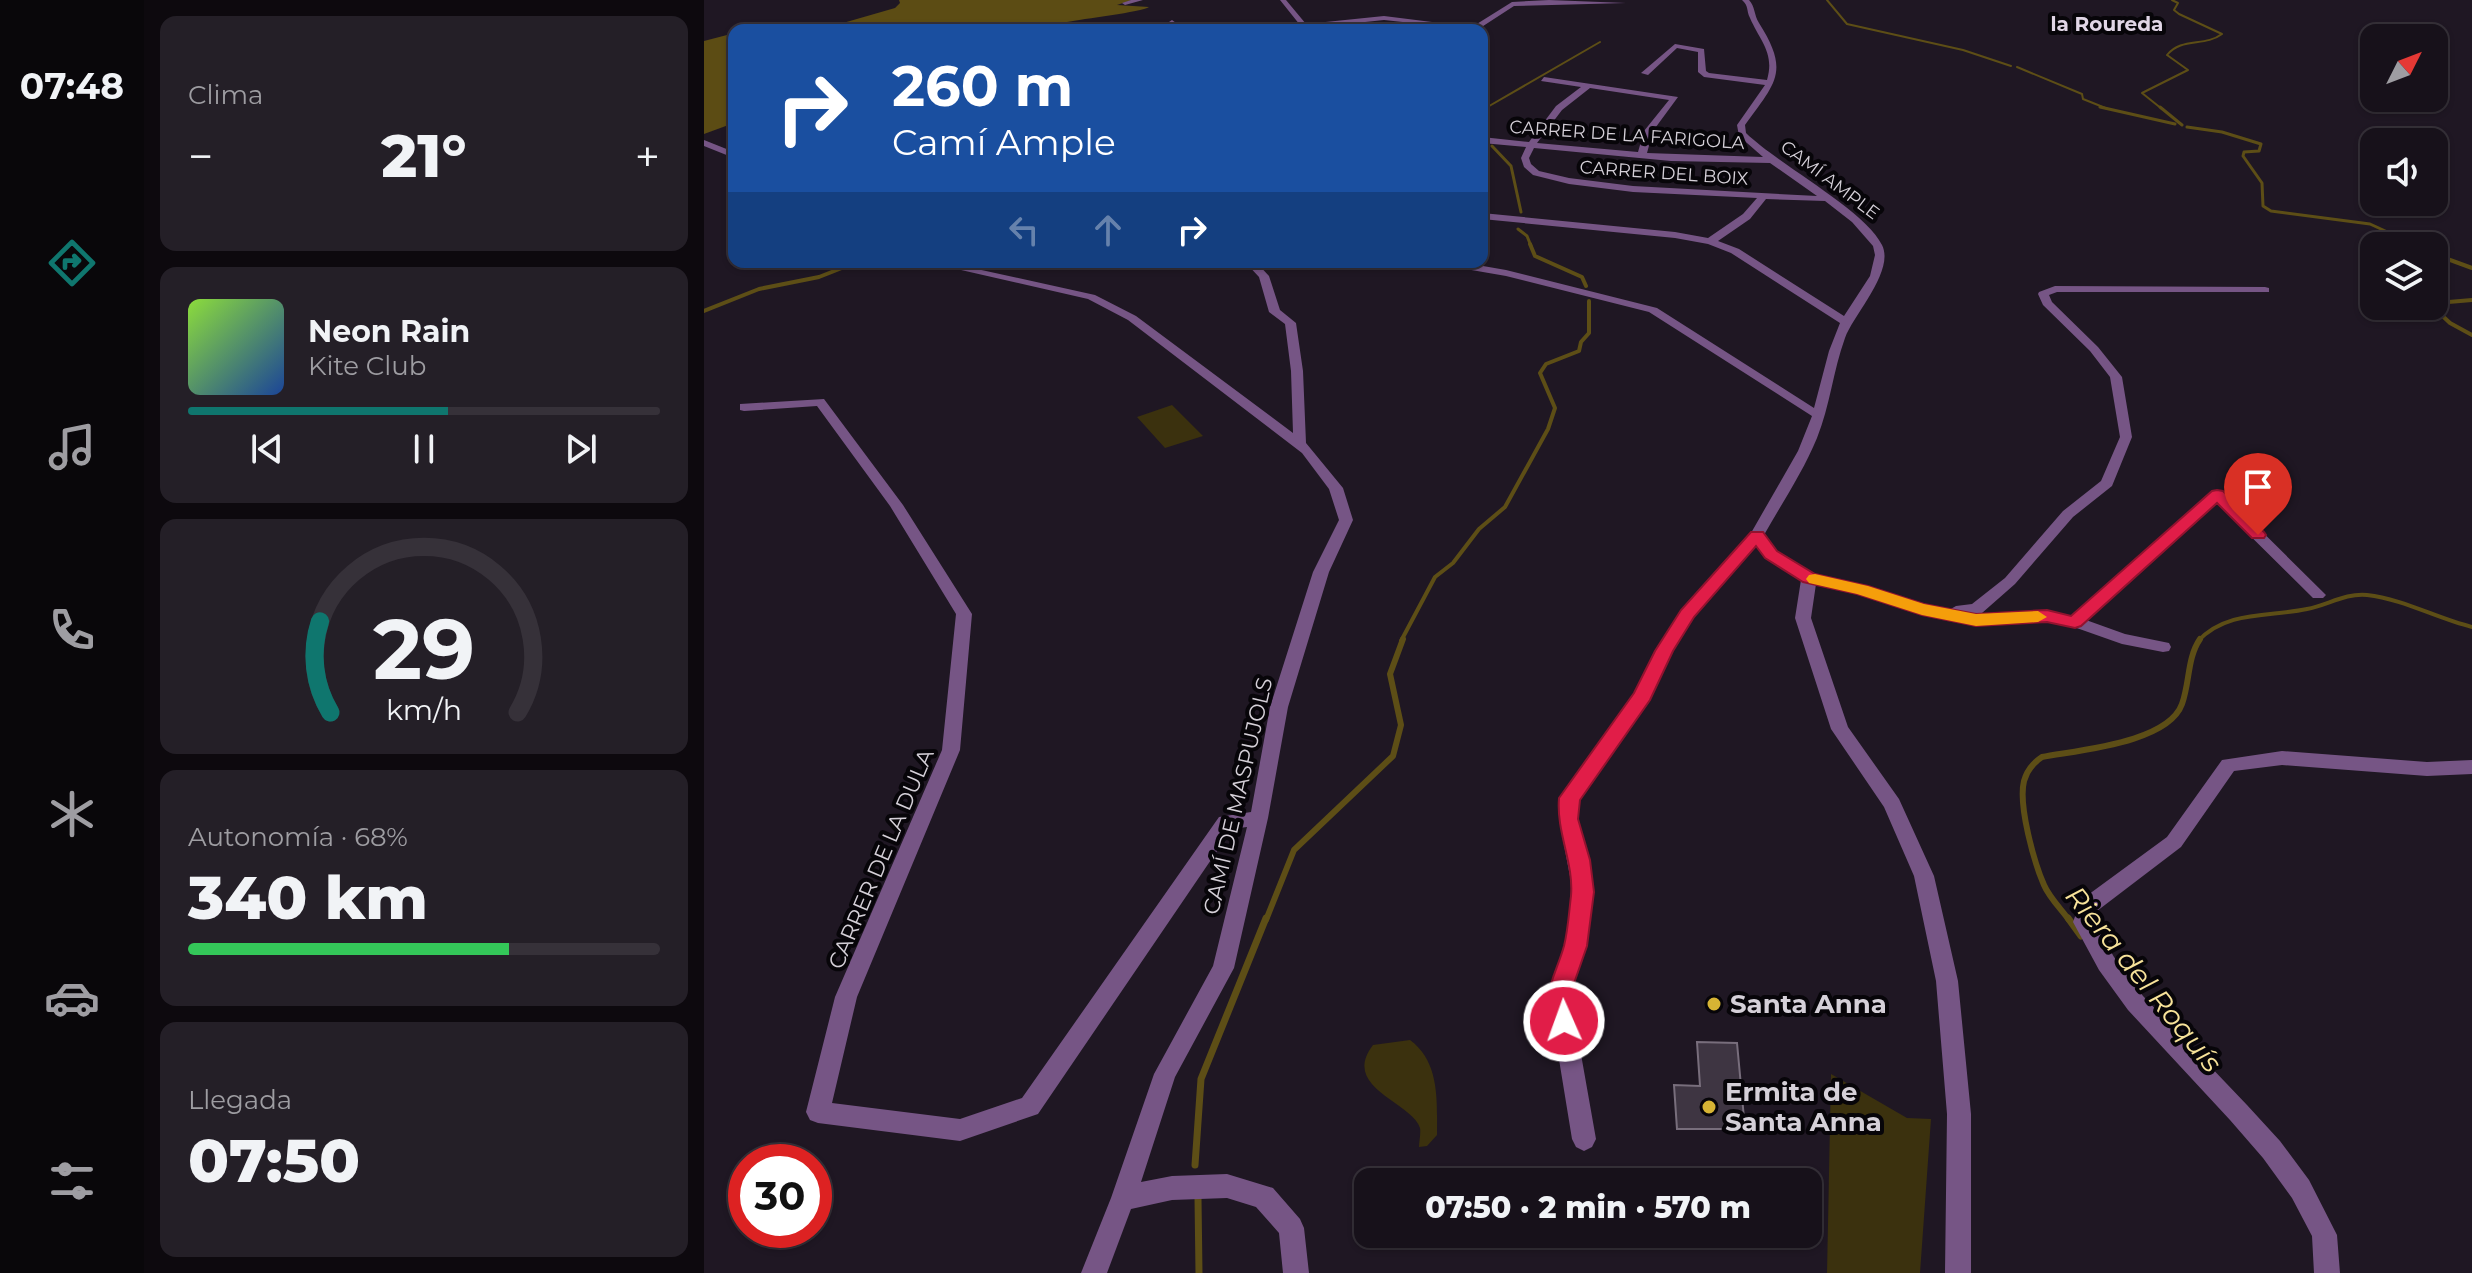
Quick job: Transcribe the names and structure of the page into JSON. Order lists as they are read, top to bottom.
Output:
{
  "streets": {
    "street": [
      "CARRER DE LA FARIGOLA",
      "CARRER DEL BOIX",
      "CAMÍ AMPLE",
      "CAMÍ DE MASPUJOLS",
      "CARRER DE LA DULA"
    ]
  },
  "crossings": [
    ["CARRER DE LA FARIGOLA", "CARRER DEL BOIX"],
    ["CARRER DE LA FARIGOLA", "CAMÍ AMPLE"],
    ["CARRER DEL BOIX", "CAMÍ AMPLE"],
    ["CAMÍ DE MASPUJOLS", "CARRER DE LA DULA"]
  ],
  "districts": ["la Roureda"],
  "water": ["Riera del Roquís"],
  "places": ["Santa Anna", "Ermita de Santa Anna"],
  "north": "top right",
  "page": {
    "tabs": "07:48",
    "tile": [
      "Clima",
      ["Autonomía · 68%", "340 km"],
      ["Llegada", "07:50"]
    ],
    "turn": ["260 m", "Camí Ample"],
    "heat": ["−", "21°", "+"],
    "song": ["Neon Rain", "Kite Club"],
    "limit": "30",
    "trip": "07:50 · 2 min · 570 m",
    "gauge": ["29", "km/h"]
  }
}
